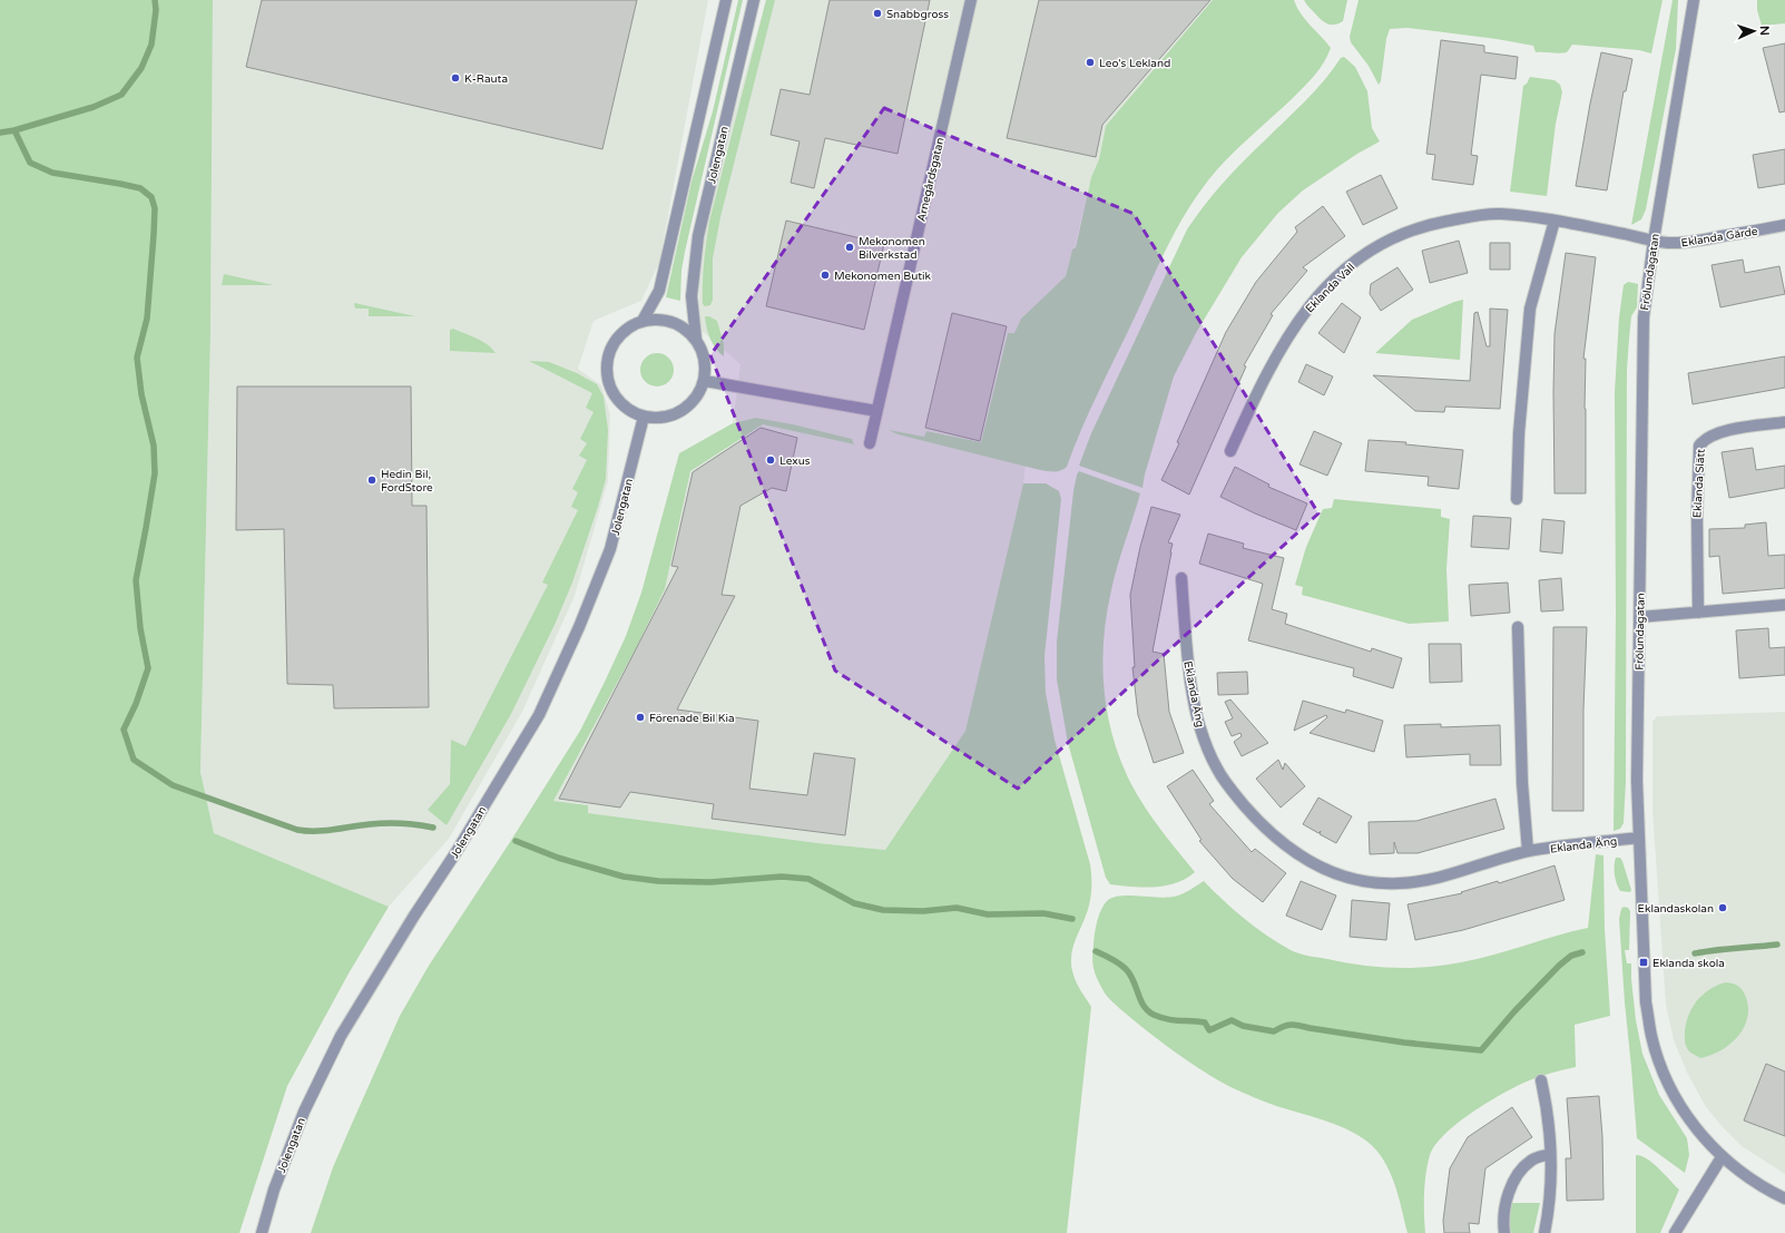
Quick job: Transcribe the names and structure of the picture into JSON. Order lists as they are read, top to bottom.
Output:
{
  "streets": {
    "street": [
      "Jolengatan",
      "Arnegårdsgatan",
      "Eklanda Gärde",
      "Frölundagatan",
      "Eklanda Vall",
      "Eklanda Slätt",
      "Eklanda Äng"
    ]
  },
  "crossings": [
    ["Eklanda Gärde", "Frölundagatan"],
    ["Eklanda Gärde", "Eklanda Vall"],
    ["Frölundagatan", "Eklanda Vall"],
    ["Frölundagatan", "Eklanda Äng"]
  ],
  "places": {
    "other": [
      "Snabbgross",
      "Leo's Lekland",
      "K-Rauta",
      "Mekonomen Bilverkstad",
      "Mekonomen Butik",
      "Lexus",
      "Hedin Bil, FordStore",
      "Förenade Bil Kia",
      "Eklandaskolan"
    ],
    "transit": ["Eklanda skola"]
  },
  "north": "right"
}
